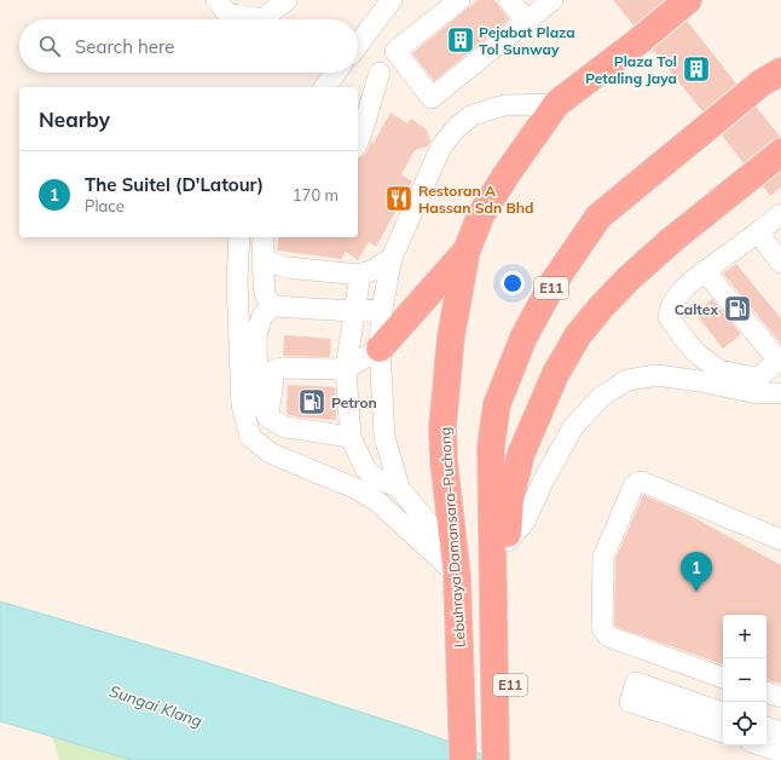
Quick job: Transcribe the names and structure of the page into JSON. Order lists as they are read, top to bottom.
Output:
{
  "streets": {
    "highway": ["E11", "Lebuhraya Damansara–Puchong"]
  },
  "water": ["Sungai Klang"],
  "places": {
    "building": ["Pejabat Plaza Tol Sunway", "Plaza Tol Petaling Jaya"],
    "restaurant": ["Restoran A Hassan Sdn Bhd"],
    "fuel station": ["Caltex", "Petron"]
  },
  "page": {
    "search": "Search here",
    "heading": "Nearby",
    "list": [
      {
        "mark": "1",
        "name": "The Suitel (D'Latour)",
        "note": "Place",
        "value": "170 m"
      }
    ],
    "pins": "1",
    "map_buttons": ["+", "−"]
  }
}
